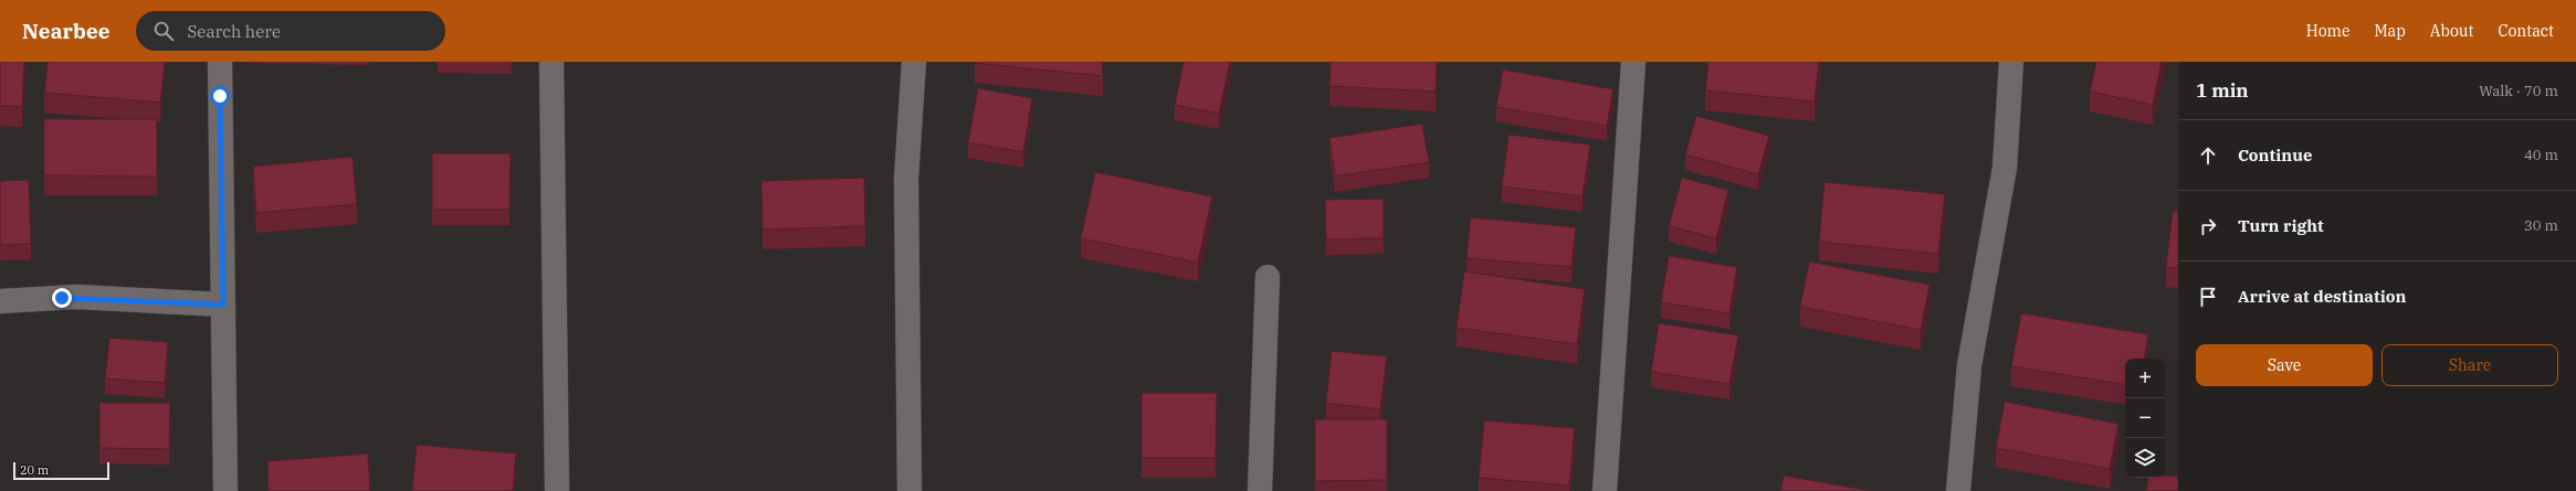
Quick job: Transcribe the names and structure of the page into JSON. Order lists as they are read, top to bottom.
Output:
{
  "scale_bar": "20 m",
  "page": {
    "header": "Nearbee",
    "search": "Search here",
    "nav": [
      "Home",
      "Map",
      "About",
      "Contact"
    ],
    "heading": ["1 min", "Walk · 70 m"],
    "list": [
      ["Continue", "40 m"],
      ["Turn right", "30 m"],
      "Arrive at destination"
    ],
    "buttons": ["Save", "Share"],
    "map_buttons": ["+", "−"],
    "scale": "20 m"
  }
}
